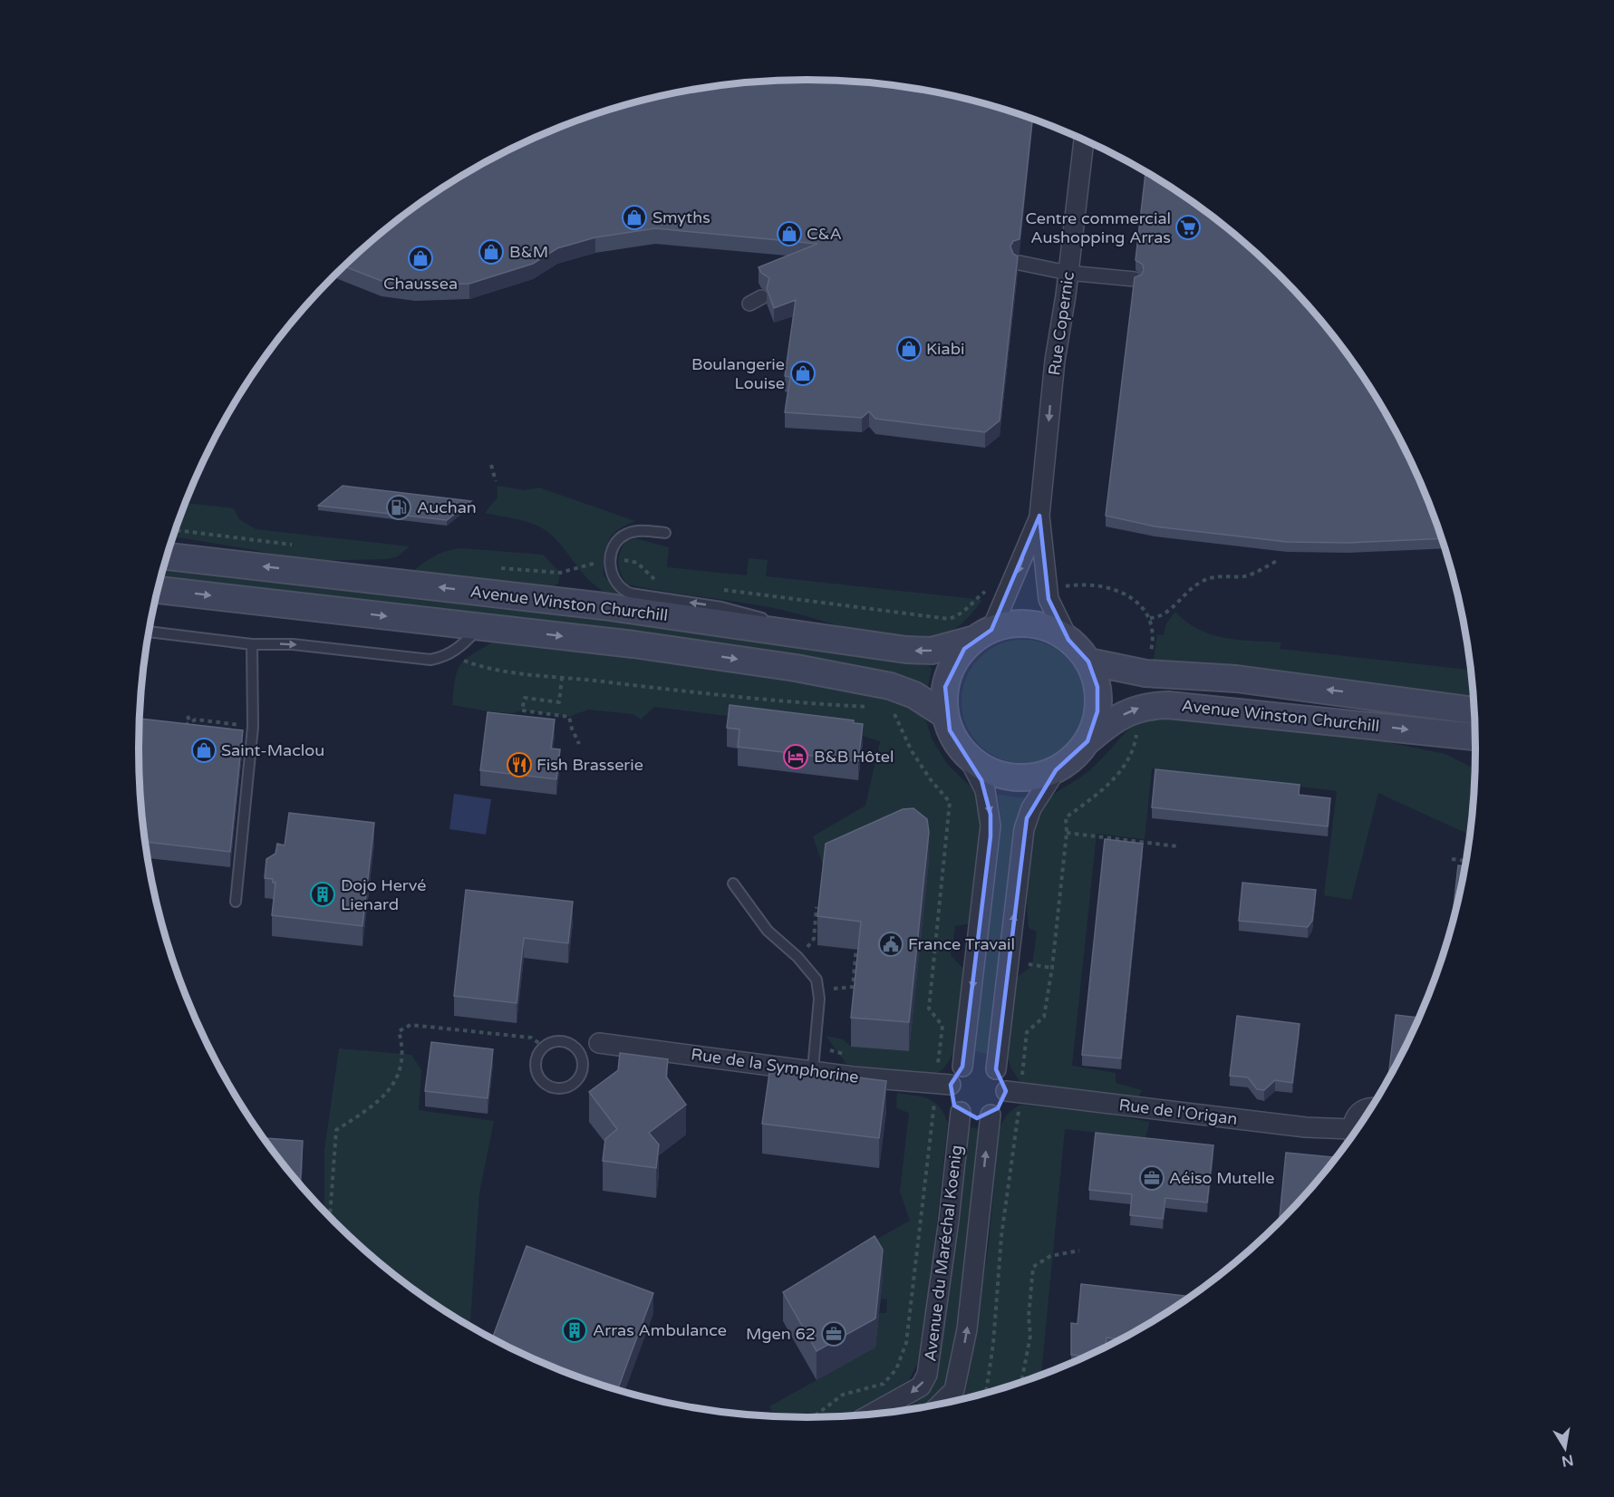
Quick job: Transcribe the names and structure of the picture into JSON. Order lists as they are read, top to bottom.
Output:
{
  "streets": {
    "main road": ["Avenue Winston Churchill"],
    "street": [
      "Rue Copernic",
      "Rue de la Symphorine",
      "Rue de l'Origan",
      "Avenue du Maréchal Koenig"
    ]
  },
  "crossings": [
    ["Rue de la Symphorine", "Rue de l'Origan"],
    ["Rue de la Symphorine", "Avenue du Maréchal Koenig"],
    ["Rue de l'Origan", "Avenue du Maréchal Koenig"]
  ],
  "one_way": ["Rue Copernic"],
  "places": {
    "shop": [
      "Smyths",
      "C&A",
      "B&M",
      "Chaussea",
      "Kiabi",
      "Boulangerie Louise",
      "Saint-Maclou"
    ],
    "supermarket": ["Centre commercial Aushopping Arras"],
    "fuel station": ["Auchan"],
    "hotel": ["B&B Hôtel"],
    "restaurant": ["Fish Brasserie"],
    "building": ["Dojo Hervé Lienard", "Arras Ambulance"],
    "public building": ["France Travail"],
    "office": ["Aéiso Mutelle", "Mgen 62"]
  },
  "north": "bottom"
}
